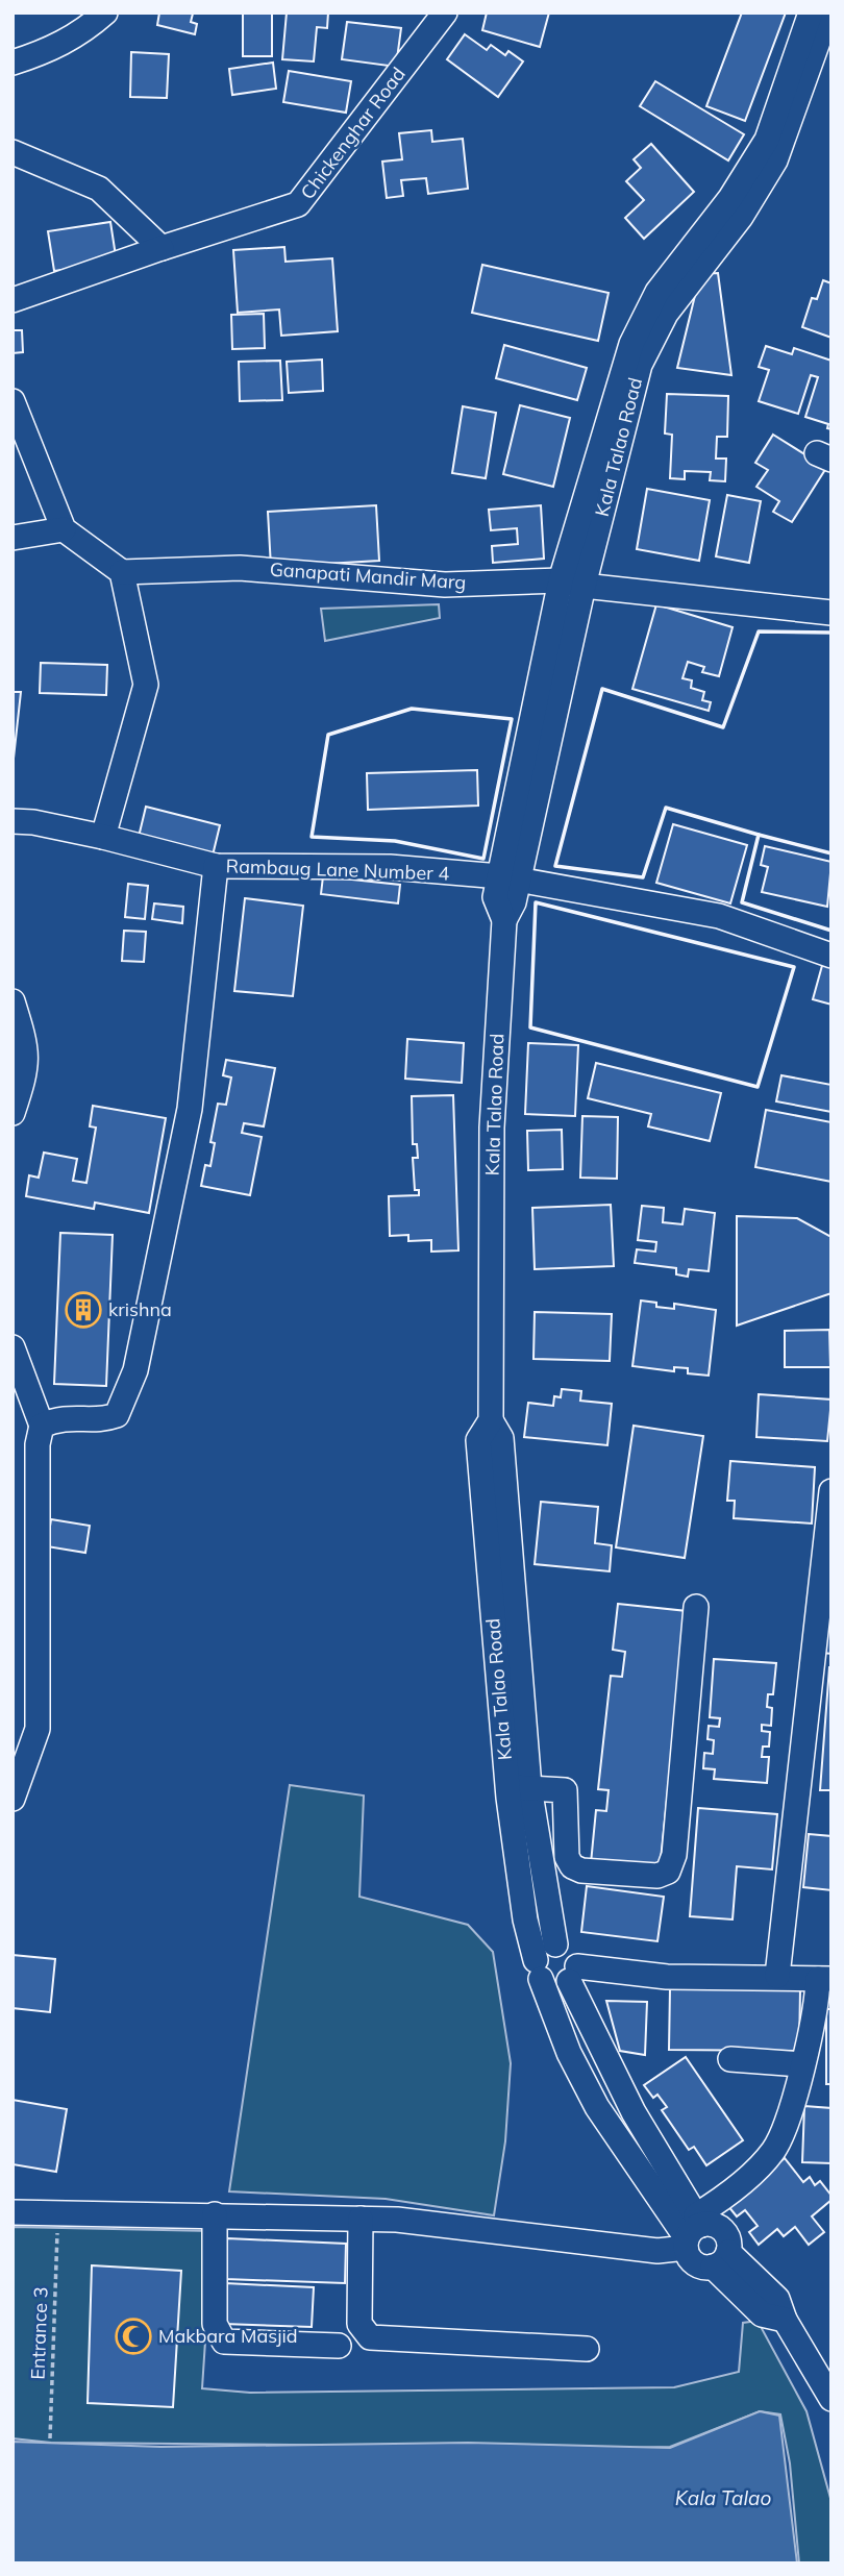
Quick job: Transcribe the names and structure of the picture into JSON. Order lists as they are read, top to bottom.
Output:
{
  "streets": {
    "street": [
      "Chickenghar Road",
      "Kala Talao Road",
      "Ganapati Mandir Marg",
      "Rambaug Lane Number 4"
    ],
    "path": ["Entrance 3"]
  },
  "crossings": [
    ["Kala Talao Road", "Ganapati Mandir Marg"],
    ["Kala Talao Road", "Rambaug Lane Number 4"]
  ],
  "water": ["Kala Talao"],
  "places": {
    "building": ["krishna"],
    "mosque": ["Makbara Masjid"]
  }
}
